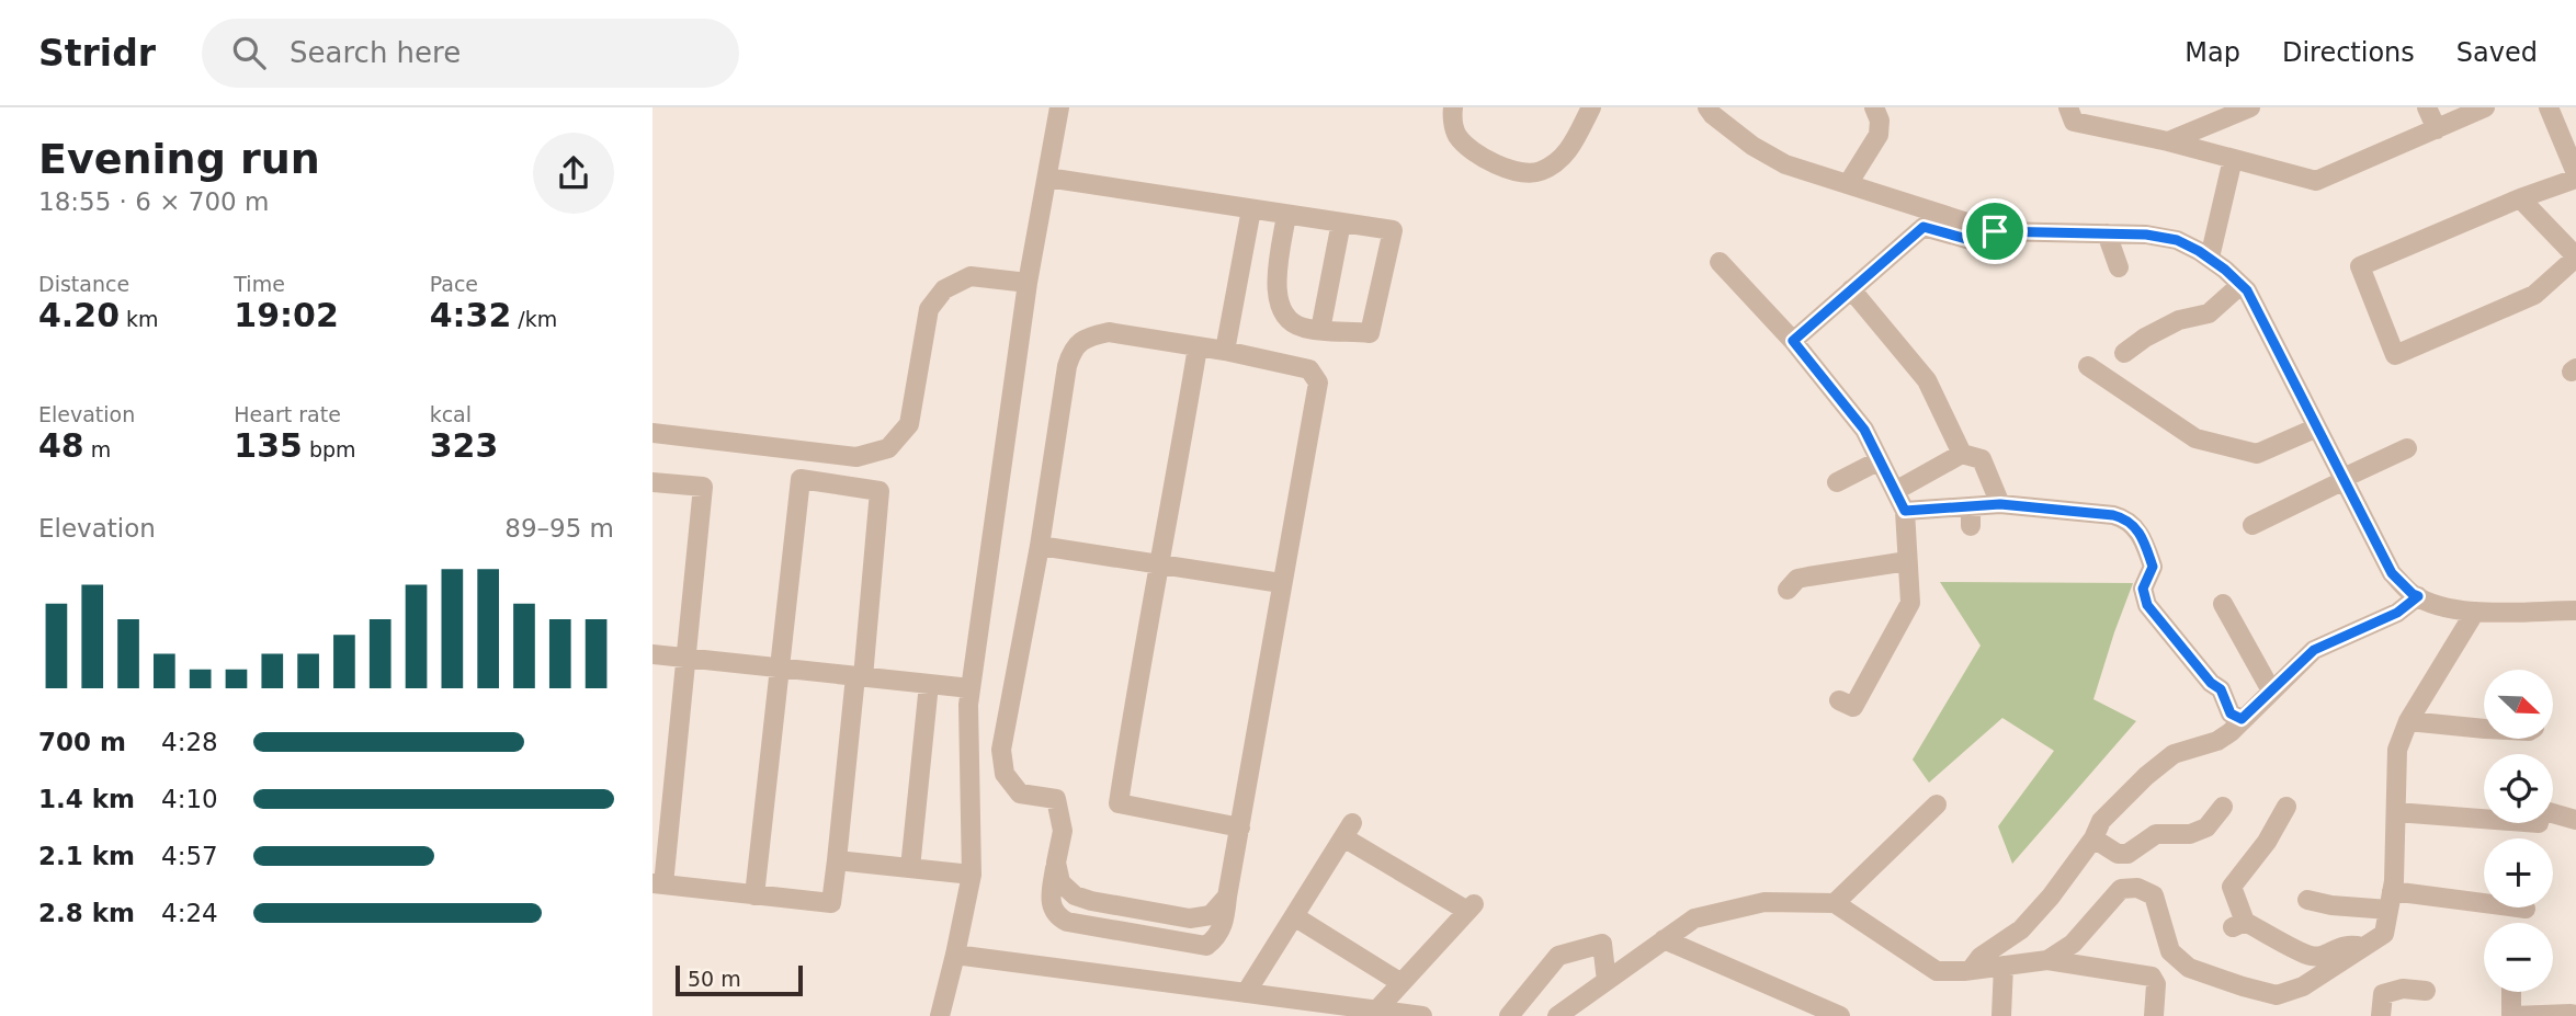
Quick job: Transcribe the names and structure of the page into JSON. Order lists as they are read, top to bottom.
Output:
{
  "scale_bar": "50 m",
  "north": "bottom right",
  "page": {
    "header": "Stridr",
    "search": "Search here",
    "nav": ["Map", "Directions", "Saved"],
    "heading": ["Evening run", "18:55 · 6 × 700 m"],
    "stats": [
      ["Distance", "4.20 km"],
      ["Time", "19:02"],
      ["Pace", "4:32 /km"],
      ["Elevation", "48 m"],
      ["Heart rate", "135 bpm"],
      ["kcal", "323"]
    ],
    "chart": ["Elevation", "89–95 m"],
    "map_buttons": ["+", "−"],
    "list": [
      {
        "name": "700 m",
        "note": "4:28"
      },
      {
        "name": "1.4 km",
        "note": "4:10"
      },
      {
        "name": "2.1 km",
        "note": "4:57"
      },
      {
        "name": "2.8 km",
        "note": "4:24"
      }
    ],
    "scale": "50 m"
  }
}
